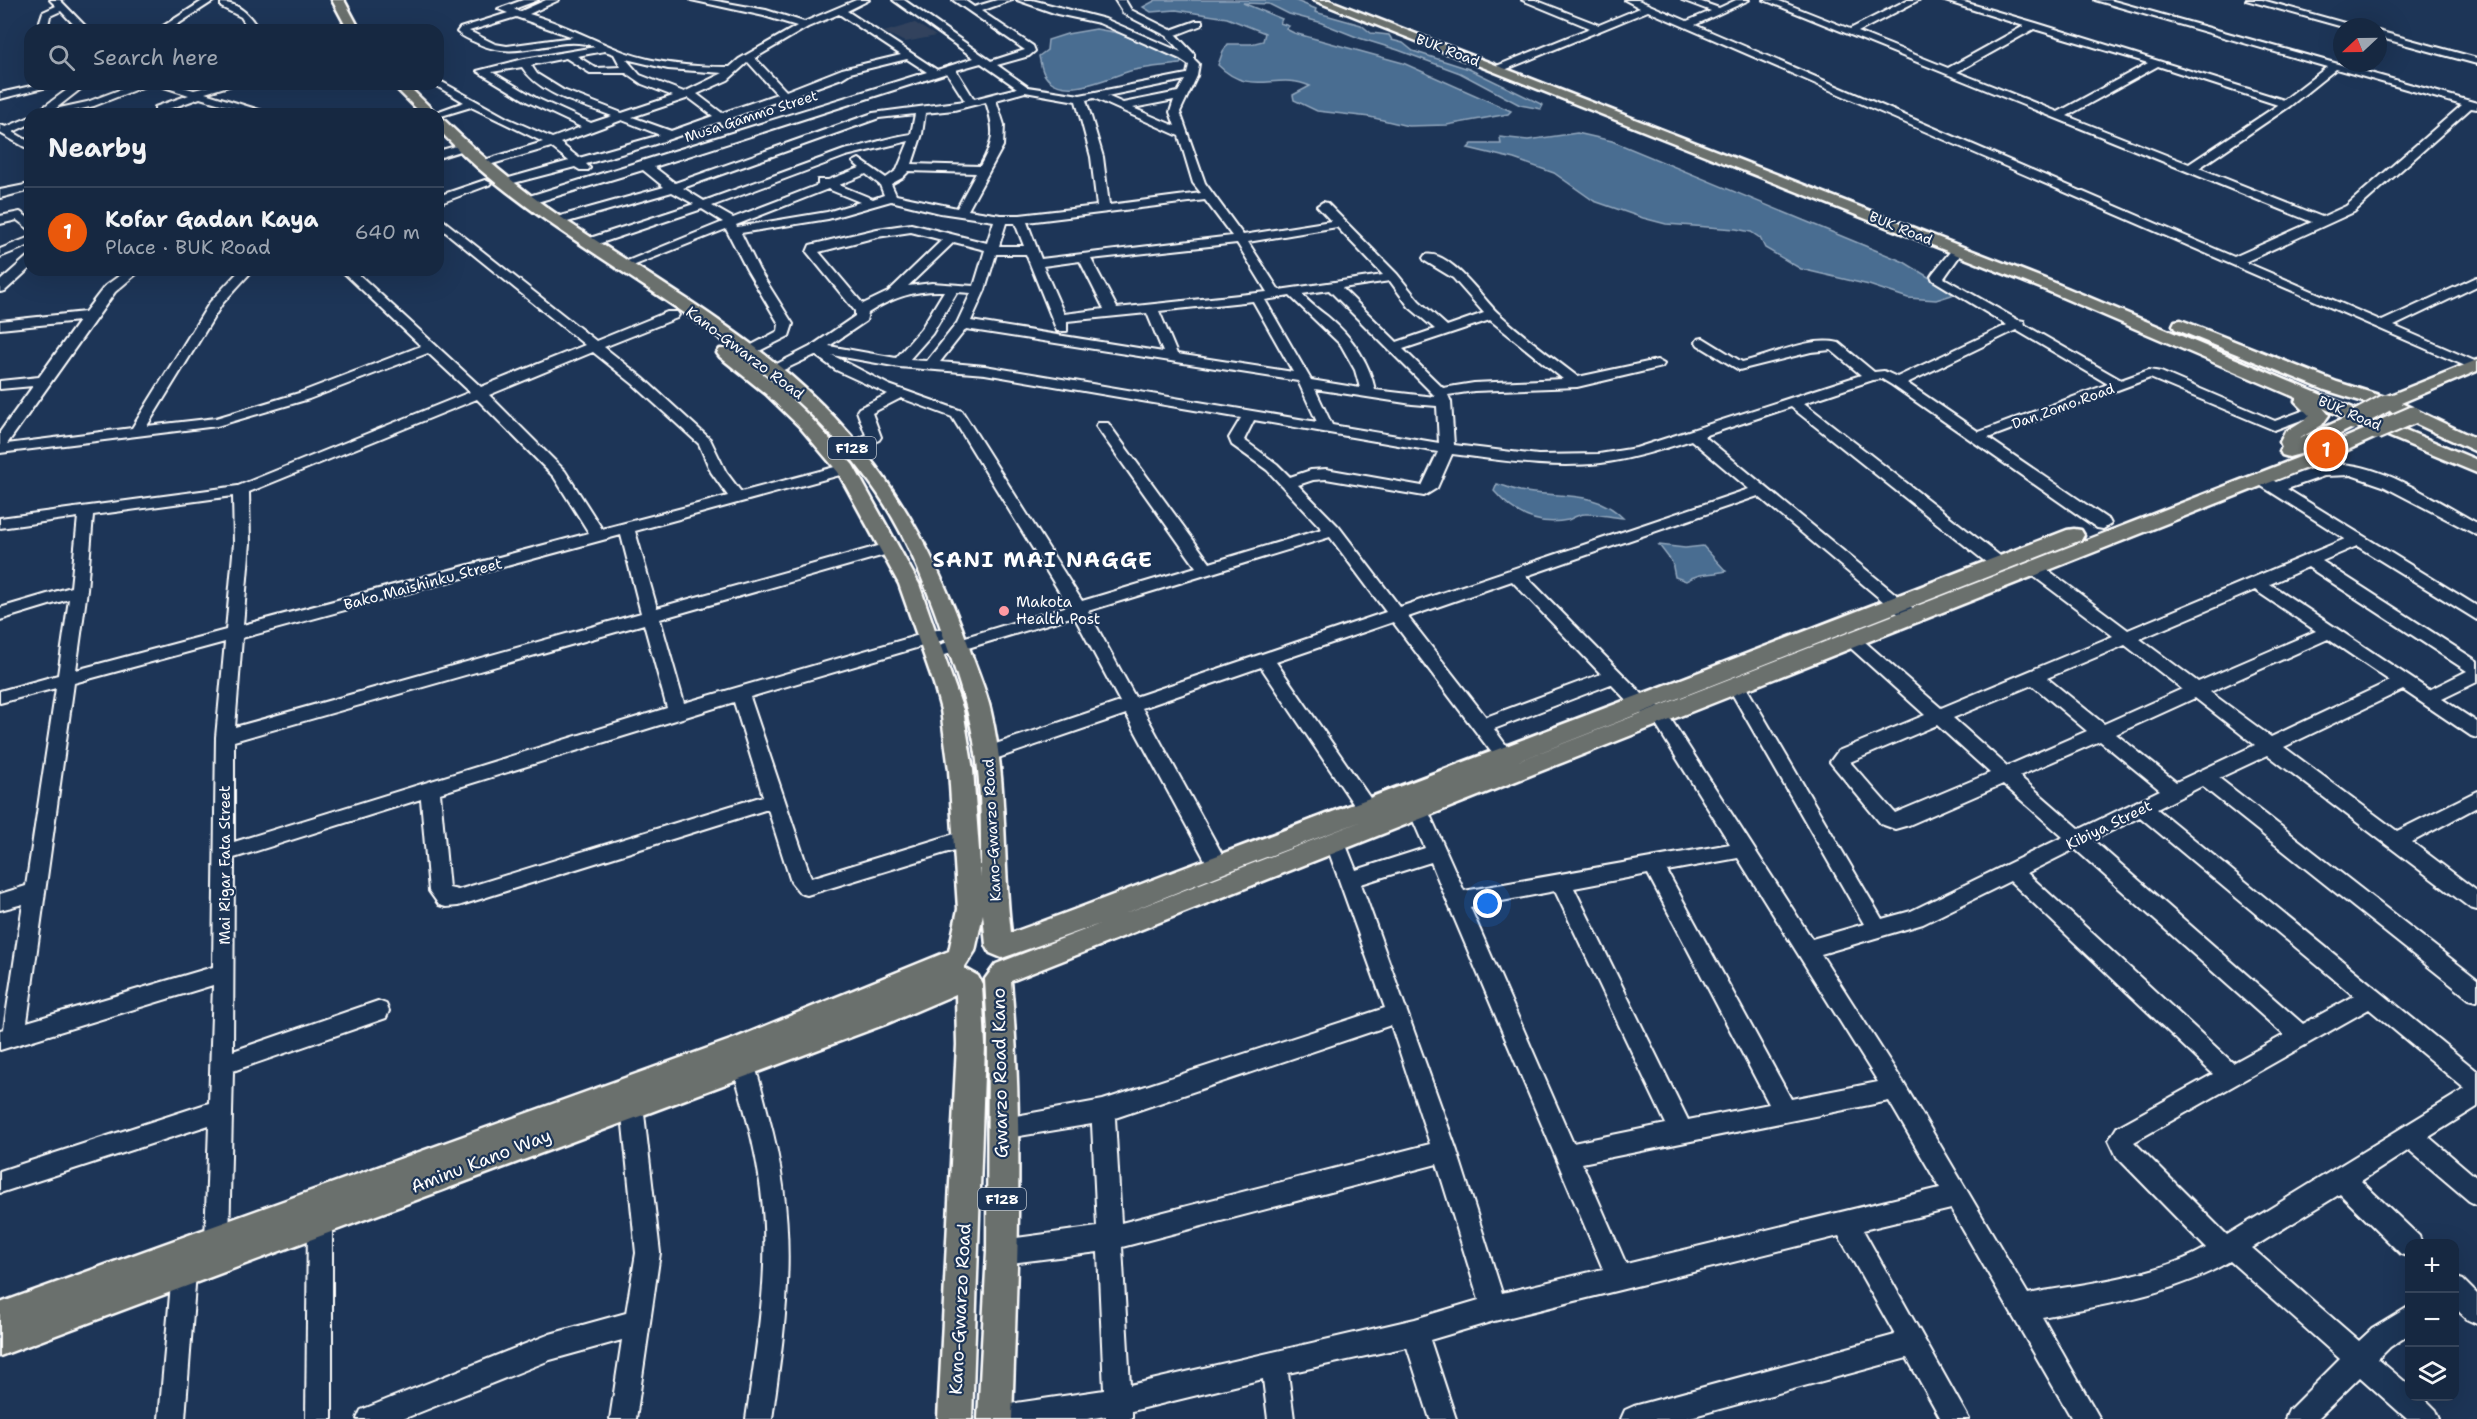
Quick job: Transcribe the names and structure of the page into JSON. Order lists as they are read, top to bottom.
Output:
{
  "streets": {
    "main road": [
      "BUK Road",
      "Kano-Gwarzo Road",
      "F128",
      "Gwarzo Road Kano",
      "Aminu Kano Way"
    ],
    "street": [
      "Musa Gammo Street",
      "Dan Zomo Road",
      "Bako Maishinku Street",
      "Kibiya Street",
      "Mai Rigar Fata Street"
    ]
  },
  "crossings": [
    ["Musa Gammo Street", "Kano-Gwarzo Road"],
    ["Kano-Gwarzo Road", "Bako Maishinku Street"],
    ["Kano-Gwarzo Road", "Gwarzo Road Kano"],
    ["Kano-Gwarzo Road", "Aminu Kano Way"],
    ["Bako Maishinku Street", "Mai Rigar Fata Street"],
    ["Mai Rigar Fata Street", "Aminu Kano Way"]
  ],
  "districts": ["SANI MAI NAGGE"],
  "places": ["Makota Health Post"],
  "north": "left",
  "page": {
    "search": "Search here",
    "heading": "Nearby",
    "list": [
      {
        "mark": "1",
        "name": "Kofar Gadan Kaya",
        "note": "Place · BUK Road",
        "value": "640 m"
      }
    ],
    "pins": "1",
    "map_buttons": ["+", "−"]
  }
}
